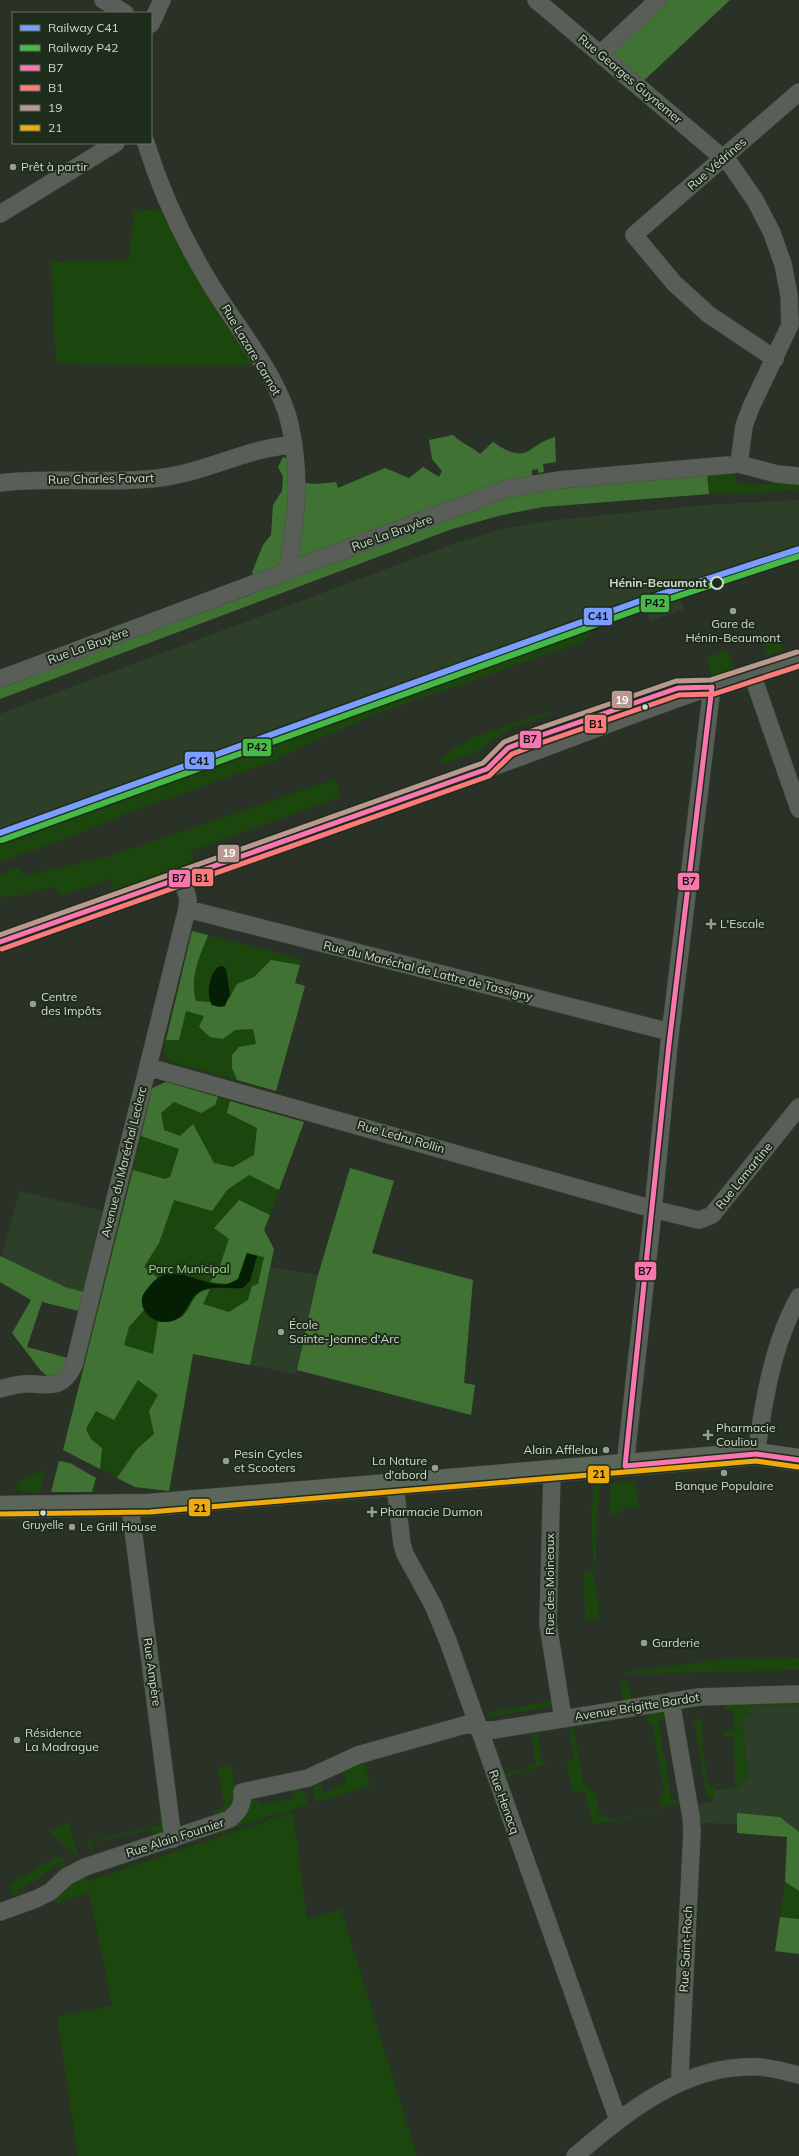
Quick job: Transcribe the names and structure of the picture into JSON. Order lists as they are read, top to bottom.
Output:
{
  "streets": {
    "street": [
      "Rue Georges Guynemer",
      "Rue Védrines",
      "Rue Lazare Carnot",
      "Rue Charles Favart",
      "Rue La Bruyère",
      "Rue du Maréchal de Lattre de Tassigny",
      "Rue Ledru Rollin",
      "Avenue du Maréchal Leclerc",
      "Rue Lamartine",
      "Rue des Moineaux",
      "Rue Ampère",
      "Avenue Brigitte Bardot",
      "Rue Henocq",
      "Rue Alain Fournier",
      "Rue Saint-Roch"
    ]
  },
  "crossings": [
    ["Rue Georges Guynemer", "Rue Védrines"],
    ["Rue Georges Guynemer", "Rue La Bruyère"],
    ["Rue Lazare Carnot", "Rue Charles Favart"],
    ["Rue Lazare Carnot", "Rue La Bruyère"],
    ["Rue du Maréchal de Lattre de Tassigny", "Avenue du Maréchal Leclerc"],
    ["Rue Ledru Rollin", "Avenue du Maréchal Leclerc"],
    ["Rue Ledru Rollin", "Rue Lamartine"],
    ["Rue des Moineaux", "Avenue Brigitte Bardot"],
    ["Rue Ampère", "Rue Alain Fournier"],
    ["Avenue Brigitte Bardot", "Rue Henocq"],
    ["Avenue Brigitte Bardot", "Rue Alain Fournier"],
    ["Avenue Brigitte Bardot", "Rue Saint-Roch"],
    ["Rue Henocq", "Rue Alain Fournier"]
  ],
  "parks": ["Parc Municipal"],
  "places": {
    "other": [
      "Prêt à partir",
      "Hénin-Beaumont",
      "Gare de Hénin-Beaumont",
      "Centre des Impôts",
      "École Sainte-Jeanne d'Arc",
      "Alain Afflelou",
      "Pesin Cycles et Scooters",
      "La Nature d'abord",
      "Banque Populaire",
      "Gruyelle",
      "Le Grill House",
      "Garderie",
      "Résidence La Madrague"
    ],
    "health": ["L'Escale", "Pharmacie Couliou", "Pharmacie Dumon"]
  },
  "lines": [
    "rail line C41",
    "rail line P42",
    "transit line 19",
    "transit line B1",
    "transit line B7",
    "transit line 21"
  ],
  "legend": [
    "Railway C41",
    "Railway P42",
    "B7",
    "B1",
    "19",
    "21"
  ]
}
